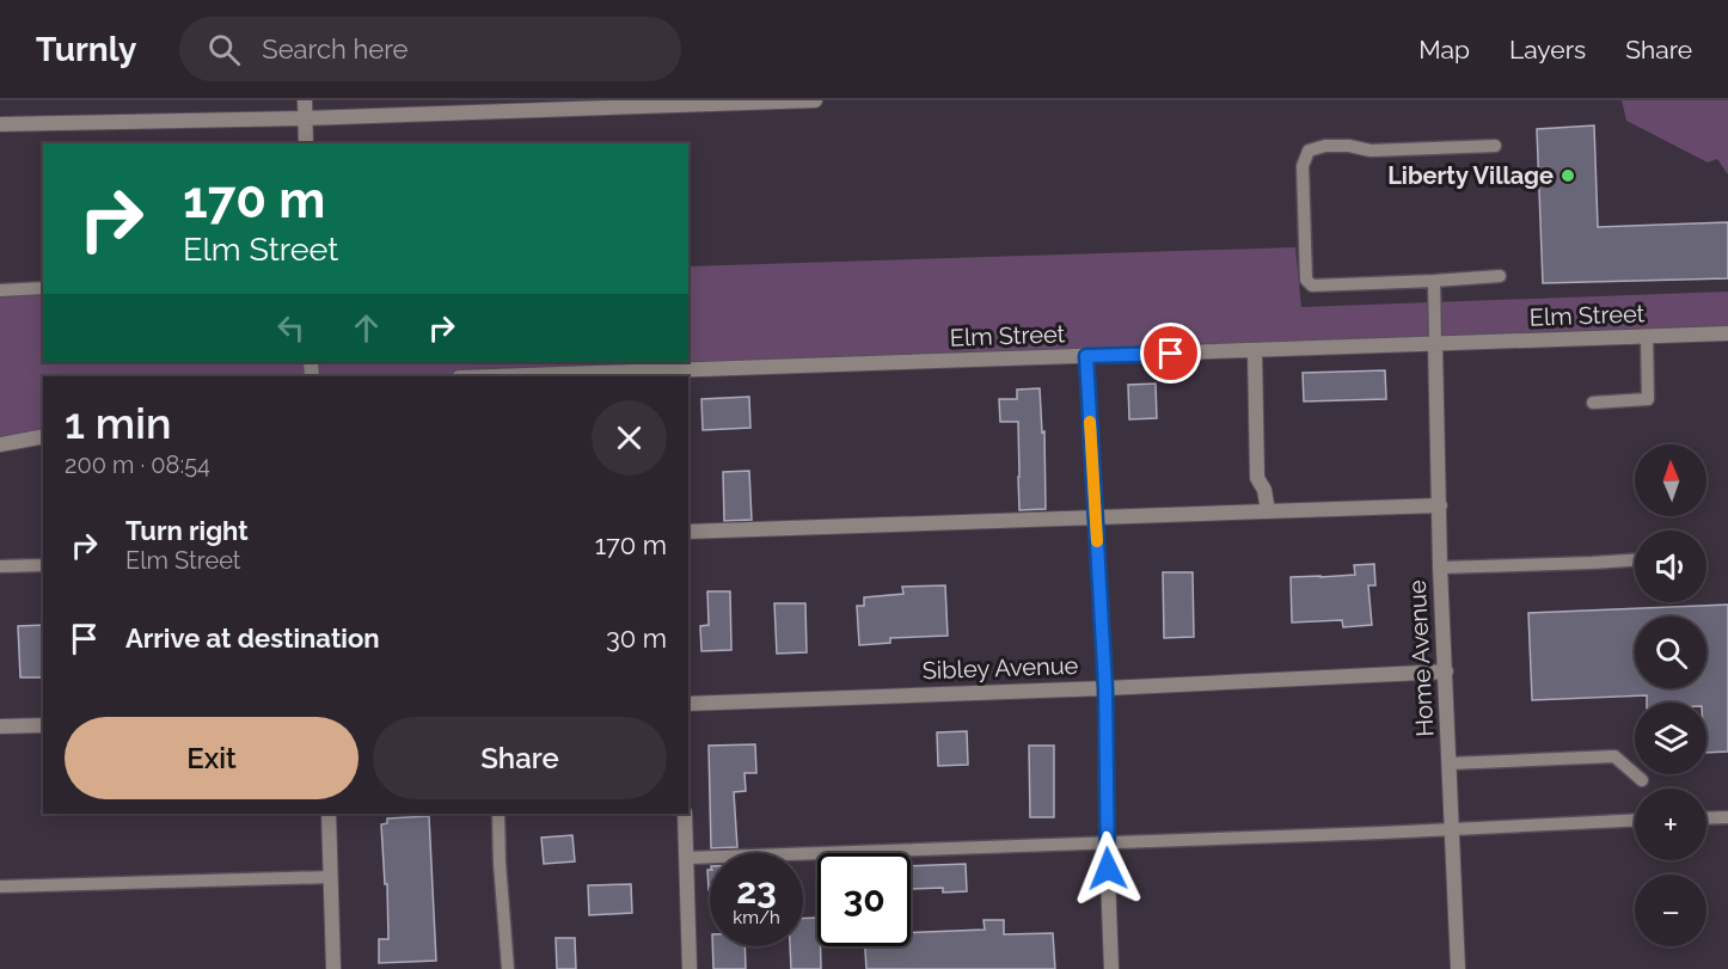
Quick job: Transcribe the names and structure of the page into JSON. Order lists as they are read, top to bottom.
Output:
{
  "streets": {
    "street": ["Elm Street", "Home Avenue", "Sibley Avenue"]
  },
  "crossings": [
    ["Elm Street", "Home Avenue"],
    ["Home Avenue", "Sibley Avenue"]
  ],
  "places": ["Liberty Village"],
  "north": "top",
  "page": {
    "header": "Turnly",
    "search": "Search here",
    "nav": ["Map", "Layers", "Share"],
    "turn": ["170 m", "Elm Street"],
    "heading": ["1 min", "200 m · 08:54"],
    "map_buttons": ["+", "−"],
    "list": [
      {
        "name": "Turn right",
        "note": "Elm Street",
        "value": "170 m"
      },
      {
        "name": "Arrive at destination",
        "value": "30 m"
      }
    ],
    "buttons": ["Exit", "Share"],
    "speed": "23 km/h",
    "limit": "30"
  }
}
